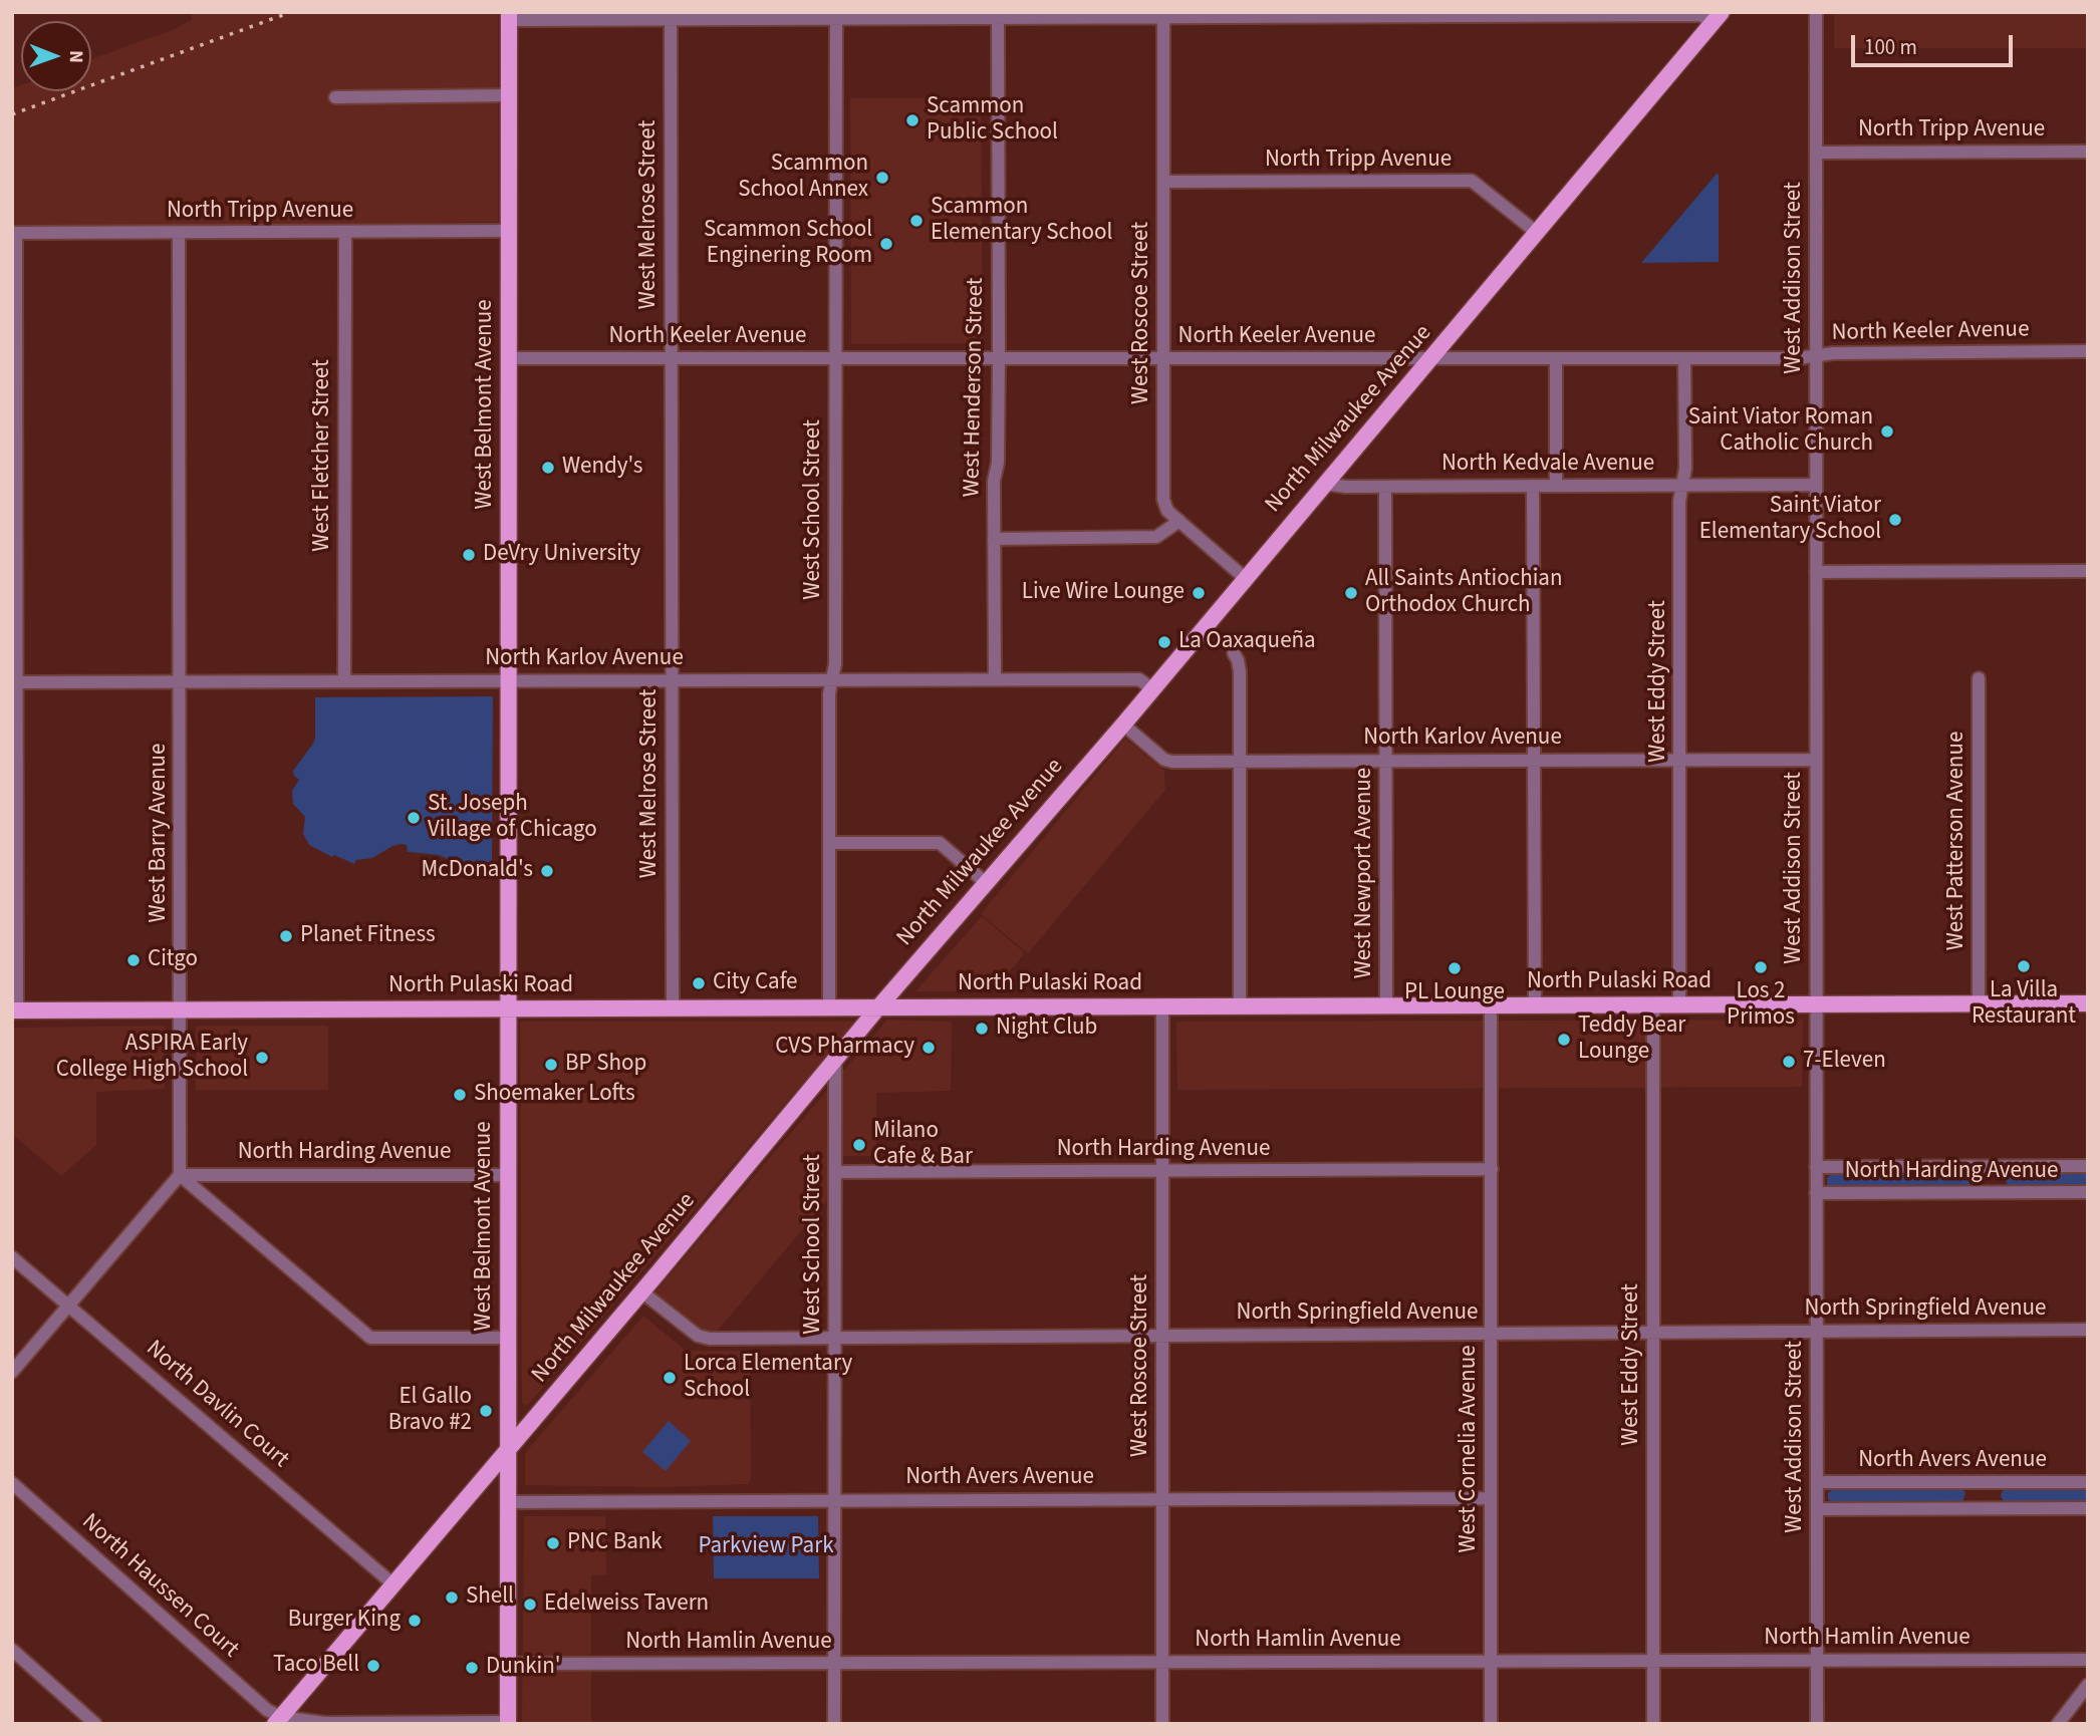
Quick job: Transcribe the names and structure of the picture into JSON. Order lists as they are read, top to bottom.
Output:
{
  "streets": {
    "main road": ["West Belmont Avenue", "North Milwaukee Avenue", "North Pulaski Road"],
    "street": [
      "North Tripp Avenue",
      "West Melrose Street",
      "West Addison Street",
      "West Roscoe Street",
      "North Keeler Avenue",
      "West Henderson Street",
      "West Fletcher Street",
      "North Kedvale Avenue",
      "West School Street",
      "North Karlov Avenue",
      "West Eddy Street",
      "West Barry Avenue",
      "West Patterson Avenue",
      "West Newport Avenue",
      "North Harding Avenue",
      "North Springfield Avenue",
      "North Davlin Court",
      "West Cornelia Avenue",
      "North Avers Avenue",
      "North Haussen Court",
      "North Hamlin Avenue"
    ]
  },
  "crossings": [
    ["North Tripp Avenue", "West Addison Street"],
    ["North Tripp Avenue", "West Roscoe Street"],
    ["North Tripp Avenue", "West Belmont Avenue"],
    ["North Tripp Avenue", "North Milwaukee Avenue"],
    ["North Tripp Avenue", "West Fletcher Street"],
    ["North Tripp Avenue", "West Barry Avenue"],
    ["West Melrose Street", "North Keeler Avenue"],
    ["West Melrose Street", "North Karlov Avenue"],
    ["West Melrose Street", "North Pulaski Road"],
    ["West Addison Street", "North Keeler Avenue"],
    ["West Addison Street", "North Kedvale Avenue"],
    ["West Addison Street", "North Karlov Avenue"],
    ["West Addison Street", "North Pulaski Road"],
    ["West Addison Street", "North Harding Avenue"],
    ["West Addison Street", "North Springfield Avenue"],
    ["West Addison Street", "North Avers Avenue"],
    ["West Addison Street", "North Hamlin Avenue"],
    ["West Roscoe Street", "North Keeler Avenue"],
    ["West Roscoe Street", "North Milwaukee Avenue"],
    ["West Roscoe Street", "North Pulaski Road"],
    ["West Roscoe Street", "North Harding Avenue"],
    ["West Roscoe Street", "North Springfield Avenue"],
    ["West Roscoe Street", "North Avers Avenue"],
    ["West Roscoe Street", "North Hamlin Avenue"],
    ["North Keeler Avenue", "West Henderson Street"],
    ["North Keeler Avenue", "West Belmont Avenue"],
    ["North Keeler Avenue", "North Milwaukee Avenue"],
    ["North Keeler Avenue", "West School Street"],
    ["North Keeler Avenue", "West Eddy Street"],
    ["West Henderson Street", "North Karlov Avenue"],
    ["West Belmont Avenue", "North Milwaukee Avenue"],
    ["West Belmont Avenue", "North Karlov Avenue"],
    ["West Belmont Avenue", "North Pulaski Road"],
    ["West Belmont Avenue", "North Harding Avenue"],
    ["West Belmont Avenue", "North Avers Avenue"],
    ["West Belmont Avenue", "North Hamlin Avenue"],
    ["North Milwaukee Avenue", "North Kedvale Avenue"],
    ["North Milwaukee Avenue", "West School Street"],
    ["North Milwaukee Avenue", "North Karlov Avenue"],
    ["North Milwaukee Avenue", "North Pulaski Road"],
    ["North Milwaukee Avenue", "North Springfield Avenue"],
    ["North Milwaukee Avenue", "North Davlin Court"],
    ["North Milwaukee Avenue", "North Haussen Court"],
    ["West Fletcher Street", "North Karlov Avenue"],
    ["North Kedvale Avenue", "West Eddy Street"],
    ["North Kedvale Avenue", "West Newport Avenue"],
    ["West School Street", "North Karlov Avenue"],
    ["West School Street", "North Pulaski Road"],
    ["West School Street", "North Harding Avenue"],
    ["West School Street", "North Springfield Avenue"],
    ["West School Street", "North Avers Avenue"],
    ["West School Street", "North Hamlin Avenue"],
    ["North Karlov Avenue", "West Eddy Street"],
    ["North Karlov Avenue", "West Barry Avenue"],
    ["North Karlov Avenue", "West Newport Avenue"],
    ["West Eddy Street", "North Pulaski Road"],
    ["West Eddy Street", "North Springfield Avenue"],
    ["West Eddy Street", "North Hamlin Avenue"],
    ["West Barry Avenue", "North Pulaski Road"],
    ["West Barry Avenue", "North Harding Avenue"],
    ["West Patterson Avenue", "North Pulaski Road"],
    ["West Newport Avenue", "North Pulaski Road"],
    ["North Pulaski Road", "West Cornelia Avenue"],
    ["North Harding Avenue", "West Cornelia Avenue"],
    ["North Springfield Avenue", "West Cornelia Avenue"],
    ["West Cornelia Avenue", "North Avers Avenue"],
    ["West Cornelia Avenue", "North Hamlin Avenue"]
  ],
  "parks": ["Parkview Park"],
  "places": [
    "Scammon Public School",
    "Scammon School Annex",
    "Scammon Elementary School",
    "Scammon School Enginering Room",
    "Saint Viator Roman Catholic Church",
    "Wendy's",
    "Saint Viator Elementary School",
    "DeVry University",
    "Live Wire Lounge",
    "All Saints Antiochian Orthodox Church",
    "La Oaxaqueña",
    "St. Joseph Village of Chicago",
    "McDonald's",
    "Planet Fitness",
    "Citgo",
    "La Villa Restaurant",
    "Los 2 Primos",
    "PL Lounge",
    "City Cafe",
    "Night Club",
    "Teddy Bear Lounge",
    "CVS Pharmacy",
    "ASPIRA Early College High School",
    "7-Eleven",
    "BP Shop",
    "Shoemaker Lofts",
    "Milano Cafe & Bar",
    "Lorca Elementary School",
    "El Gallo Bravo #2",
    "PNC Bank",
    "Shell",
    "Edelweiss Tavern",
    "Burger King",
    "Taco Bell",
    "Dunkin'"
  ],
  "scale_bar": "100 m",
  "north": "right"
}
